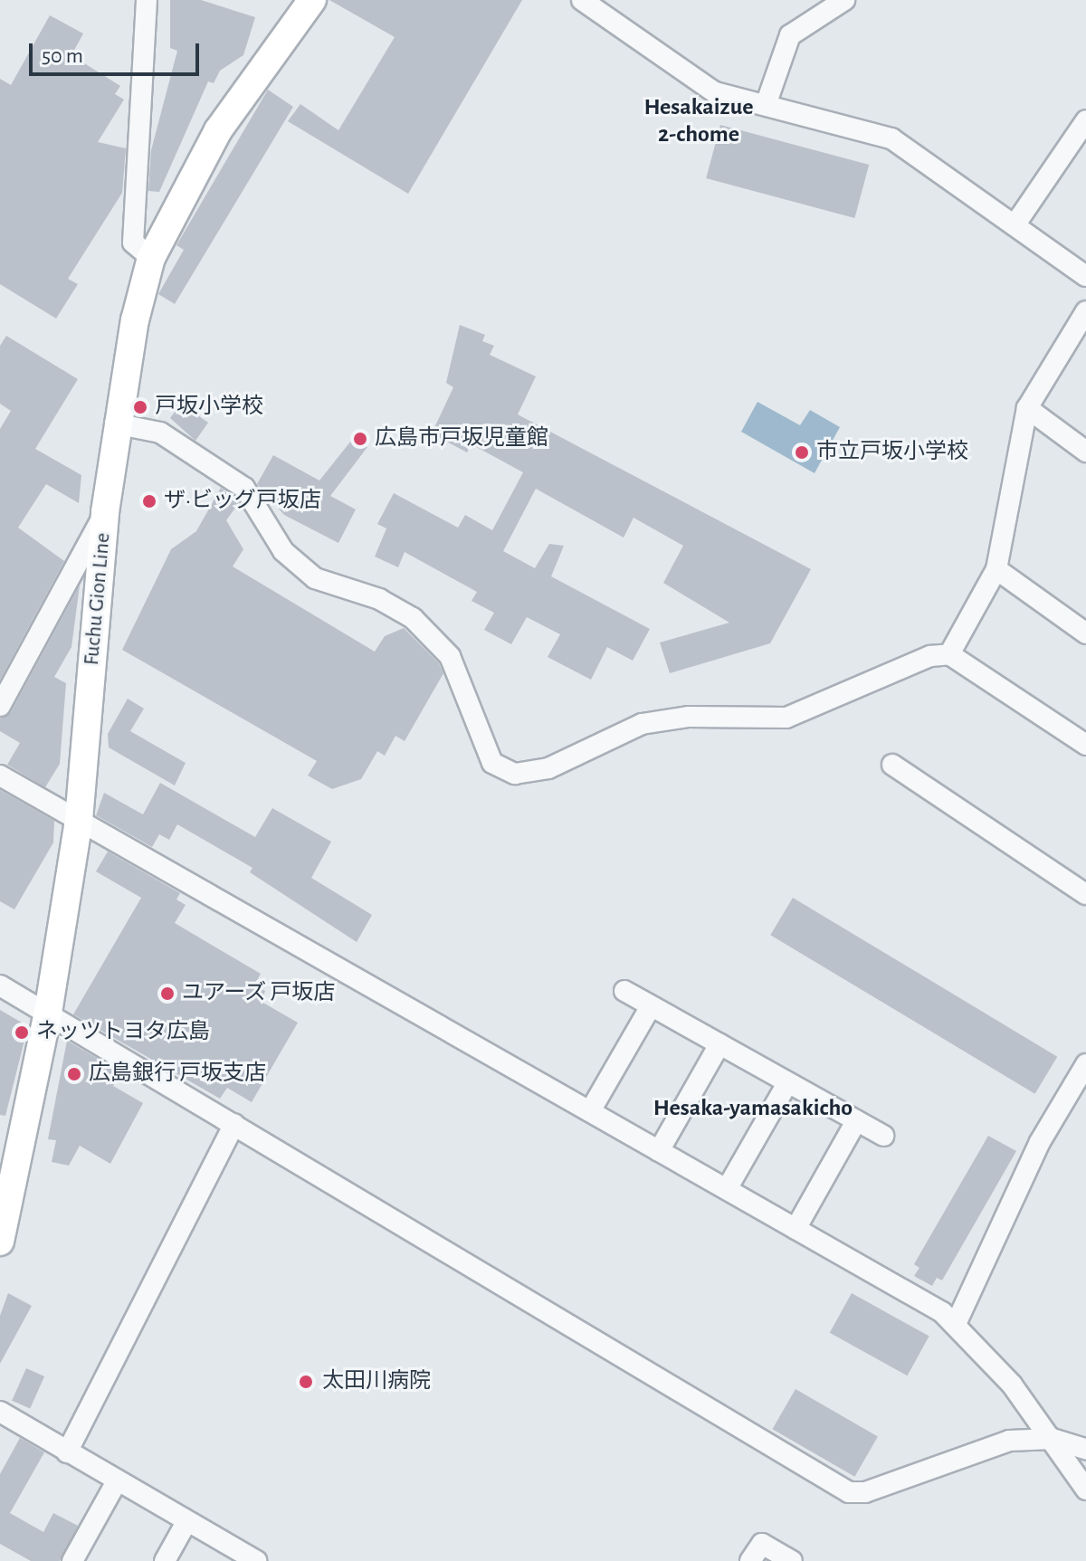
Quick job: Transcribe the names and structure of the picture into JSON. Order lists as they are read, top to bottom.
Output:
{
  "streets": {
    "main road": ["Fuchu Gion Line"]
  },
  "districts": ["Hesakaizue 2-chome", "Hesaka-yamasakicho"],
  "places": [
    "戸坂小学校",
    "広島市戸坂児童館",
    "市立戸坂小学校",
    "ザ•ビッグ戸坂店",
    "ユアーズ 戸坂店",
    "ネッツトヨタ広島",
    "広島銀行 戸坂支店",
    "太田川病院"
  ],
  "scale_bar": "50 m"
}
